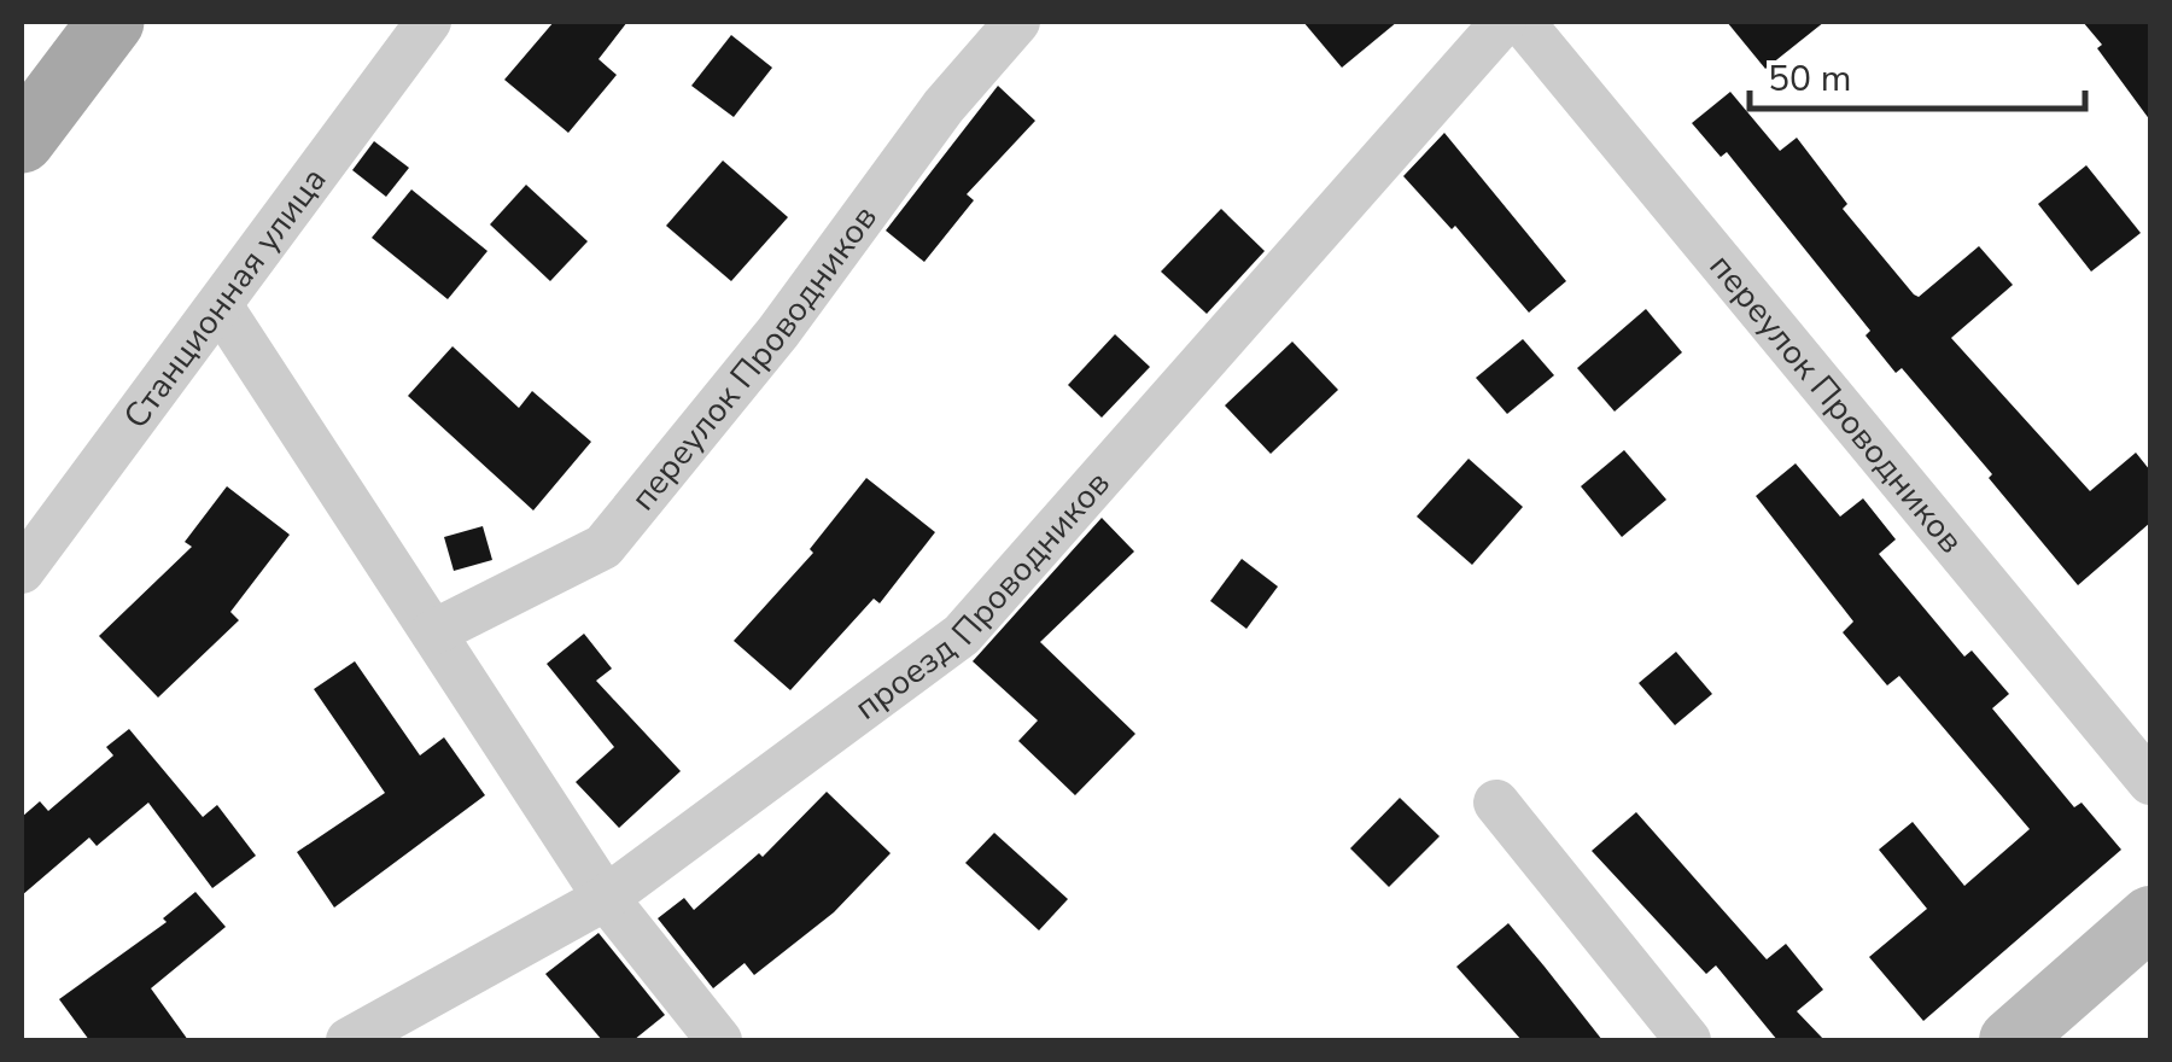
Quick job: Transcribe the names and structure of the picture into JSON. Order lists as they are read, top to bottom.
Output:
{
  "streets": {
    "street": ["Станционная улица", "переулок Проводников", "проезд Проводников"]
  },
  "scale_bar": "50 m"
}
